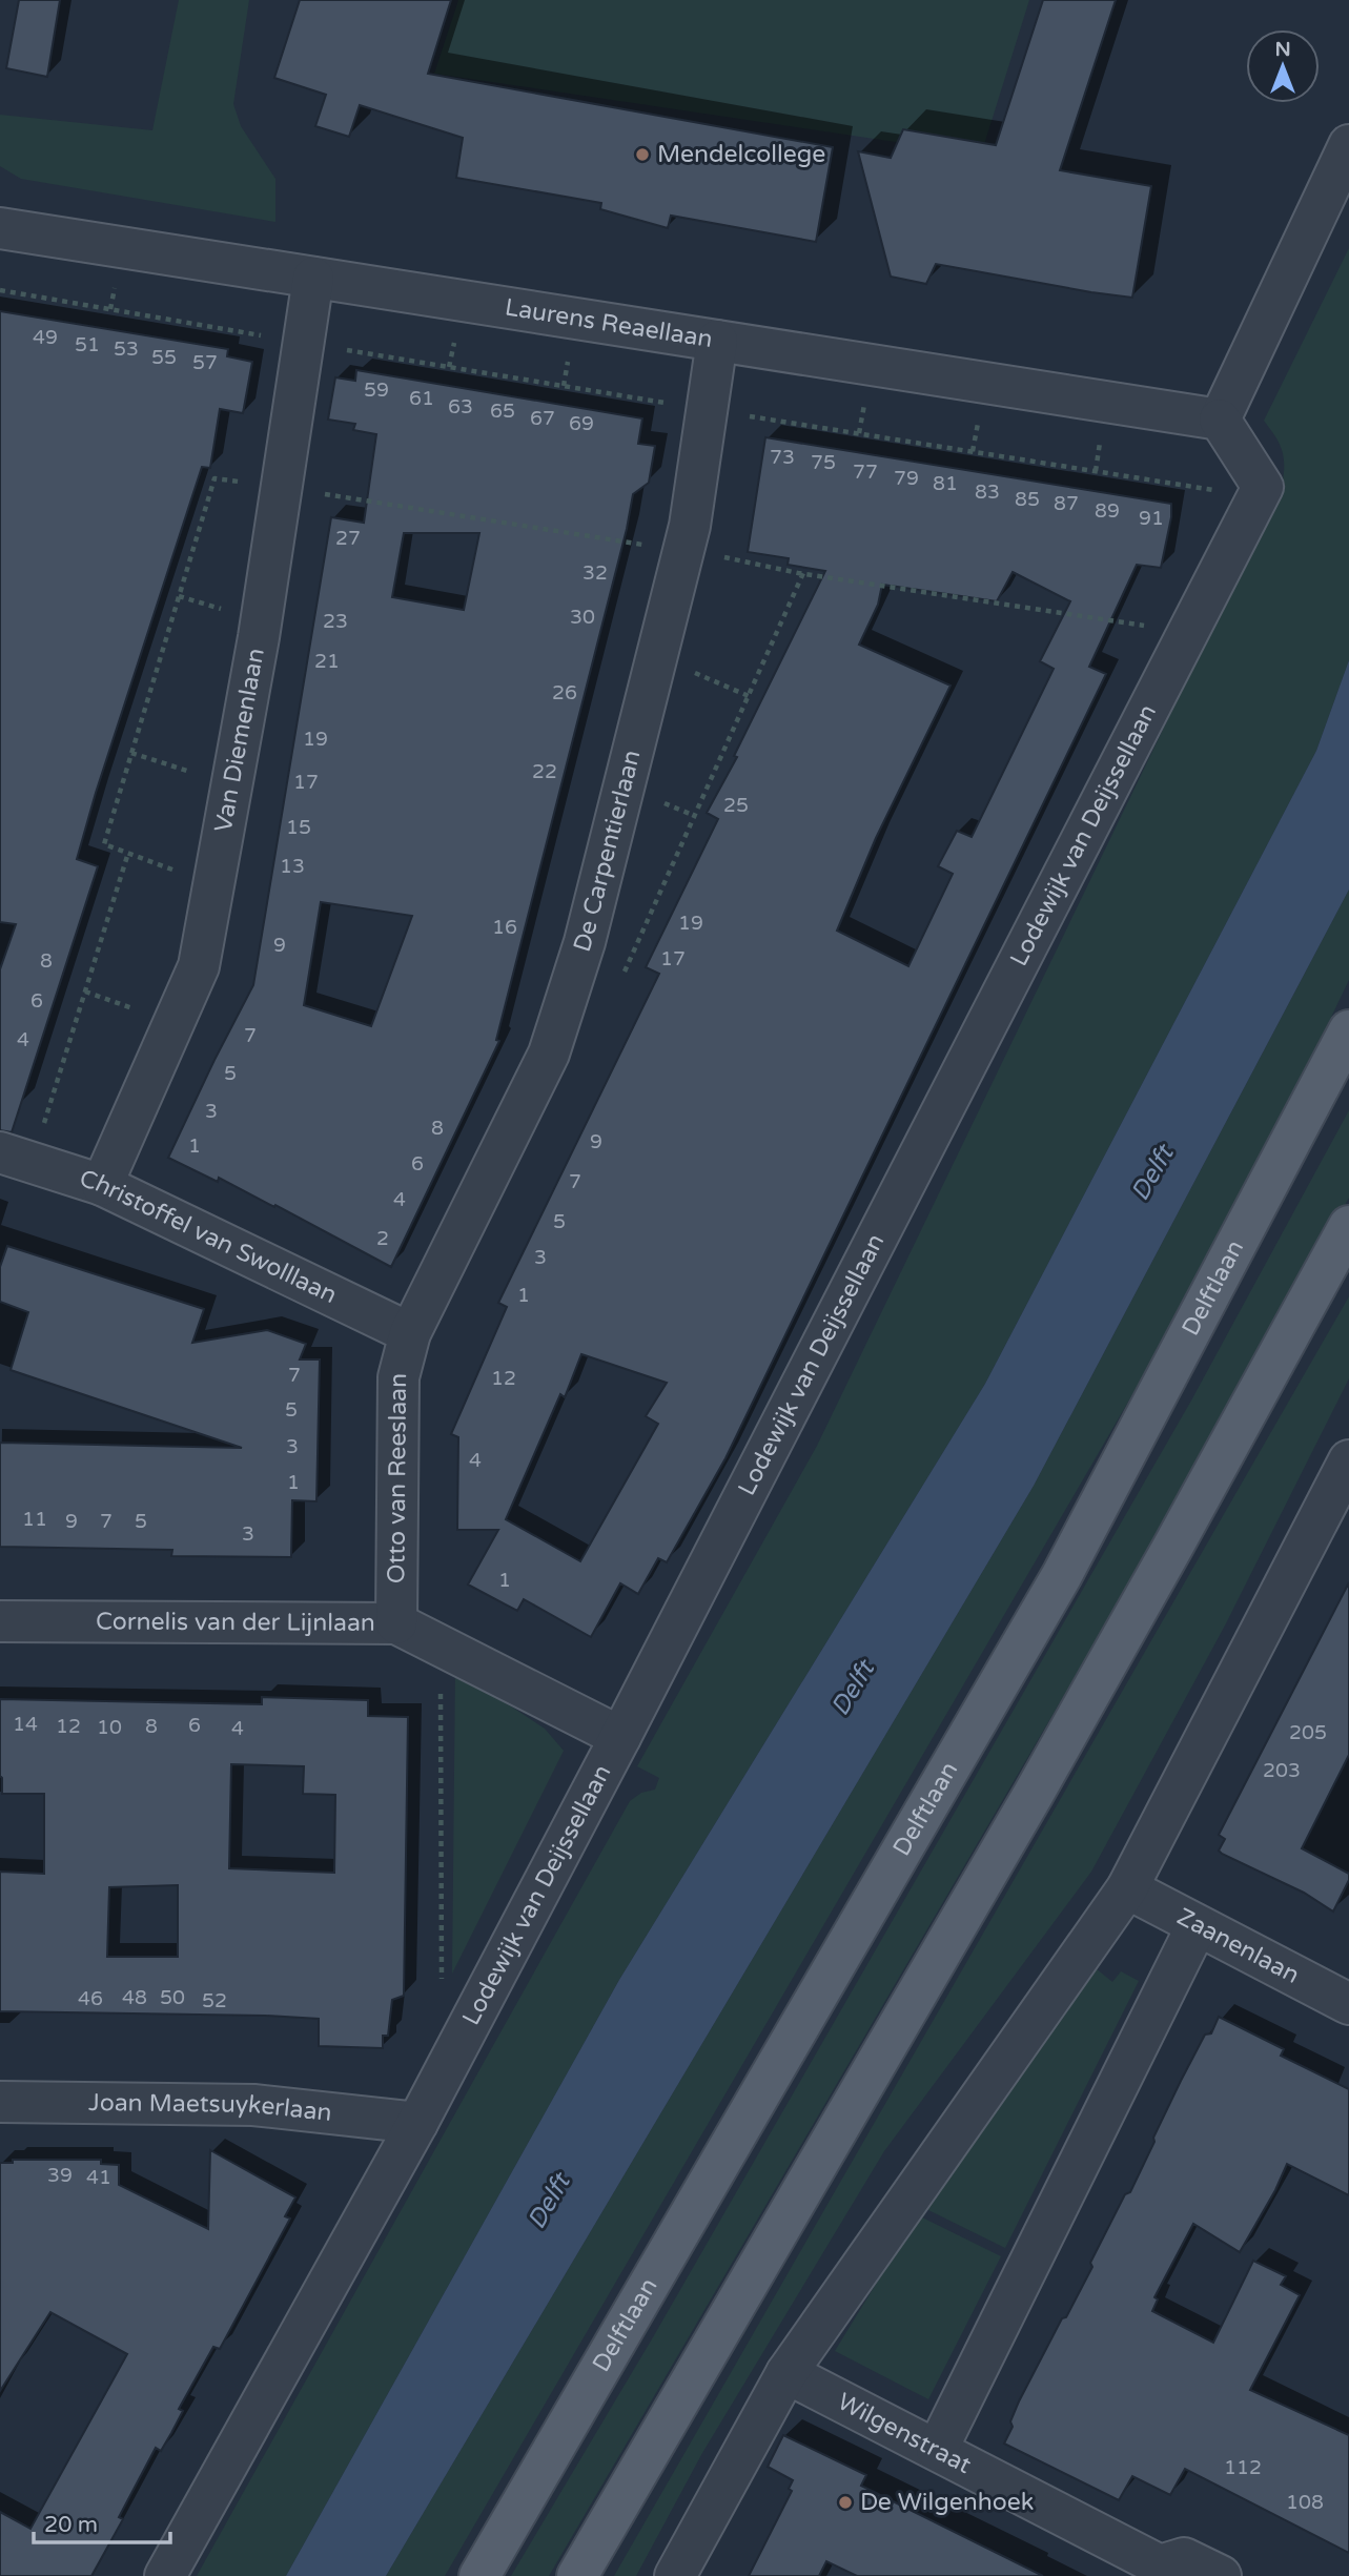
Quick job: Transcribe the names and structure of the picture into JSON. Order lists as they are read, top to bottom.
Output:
{
  "streets": {
    "main road": ["Delftlaan"],
    "street": [
      "Laurens Reaellaan",
      "Van Diemenlaan",
      "Lodewijk van Deijssellaan",
      "De Carpentierlaan",
      "Christoffel van Swolllaan",
      "Otto van Reeslaan",
      "Cornelis van der Lijnlaan",
      "Zaanenlaan",
      "Joan Maetsuykerlaan",
      "Wilgenstraat"
    ]
  },
  "crossings": [
    ["Laurens Reaellaan", "Van Diemenlaan"],
    ["Laurens Reaellaan", "De Carpentierlaan"],
    ["Van Diemenlaan", "Christoffel van Swolllaan"],
    ["Lodewijk van Deijssellaan", "Cornelis van der Lijnlaan"],
    ["Lodewijk van Deijssellaan", "Joan Maetsuykerlaan"],
    ["De Carpentierlaan", "Christoffel van Swolllaan"],
    ["De Carpentierlaan", "Otto van Reeslaan"],
    ["Christoffel van Swolllaan", "Otto van Reeslaan"],
    ["Otto van Reeslaan", "Cornelis van der Lijnlaan"]
  ],
  "water": ["Delft"],
  "places": ["Mendelcollege", "De Wilgenhoek"],
  "house_numbers": [
    "49",
    "51",
    "53",
    "55",
    "57",
    "59",
    "61",
    "63",
    "65",
    "67",
    "69",
    "73",
    "75",
    "77",
    "79",
    "81",
    "83",
    "85",
    "87",
    "89",
    "91",
    "27",
    "32",
    "30",
    "23",
    "21",
    "26",
    "19",
    "22",
    "17",
    "25",
    "15",
    "13",
    "19",
    "16",
    "9",
    "17",
    "8",
    "6",
    "7",
    "4",
    "5",
    "3",
    "8",
    "9",
    "1",
    "6",
    "7",
    "4",
    "5",
    "2",
    "3",
    "1",
    "7",
    "12",
    "5",
    "3",
    "4",
    "1",
    "11",
    "9",
    "7",
    "5",
    "3",
    "1",
    "14",
    "6",
    "12",
    "8",
    "10",
    "4",
    "205",
    "203",
    "48",
    "50",
    "46",
    "52",
    "39",
    "41",
    "112",
    "108"
  ],
  "scale_bar": "20 m",
  "north": "top"
}
